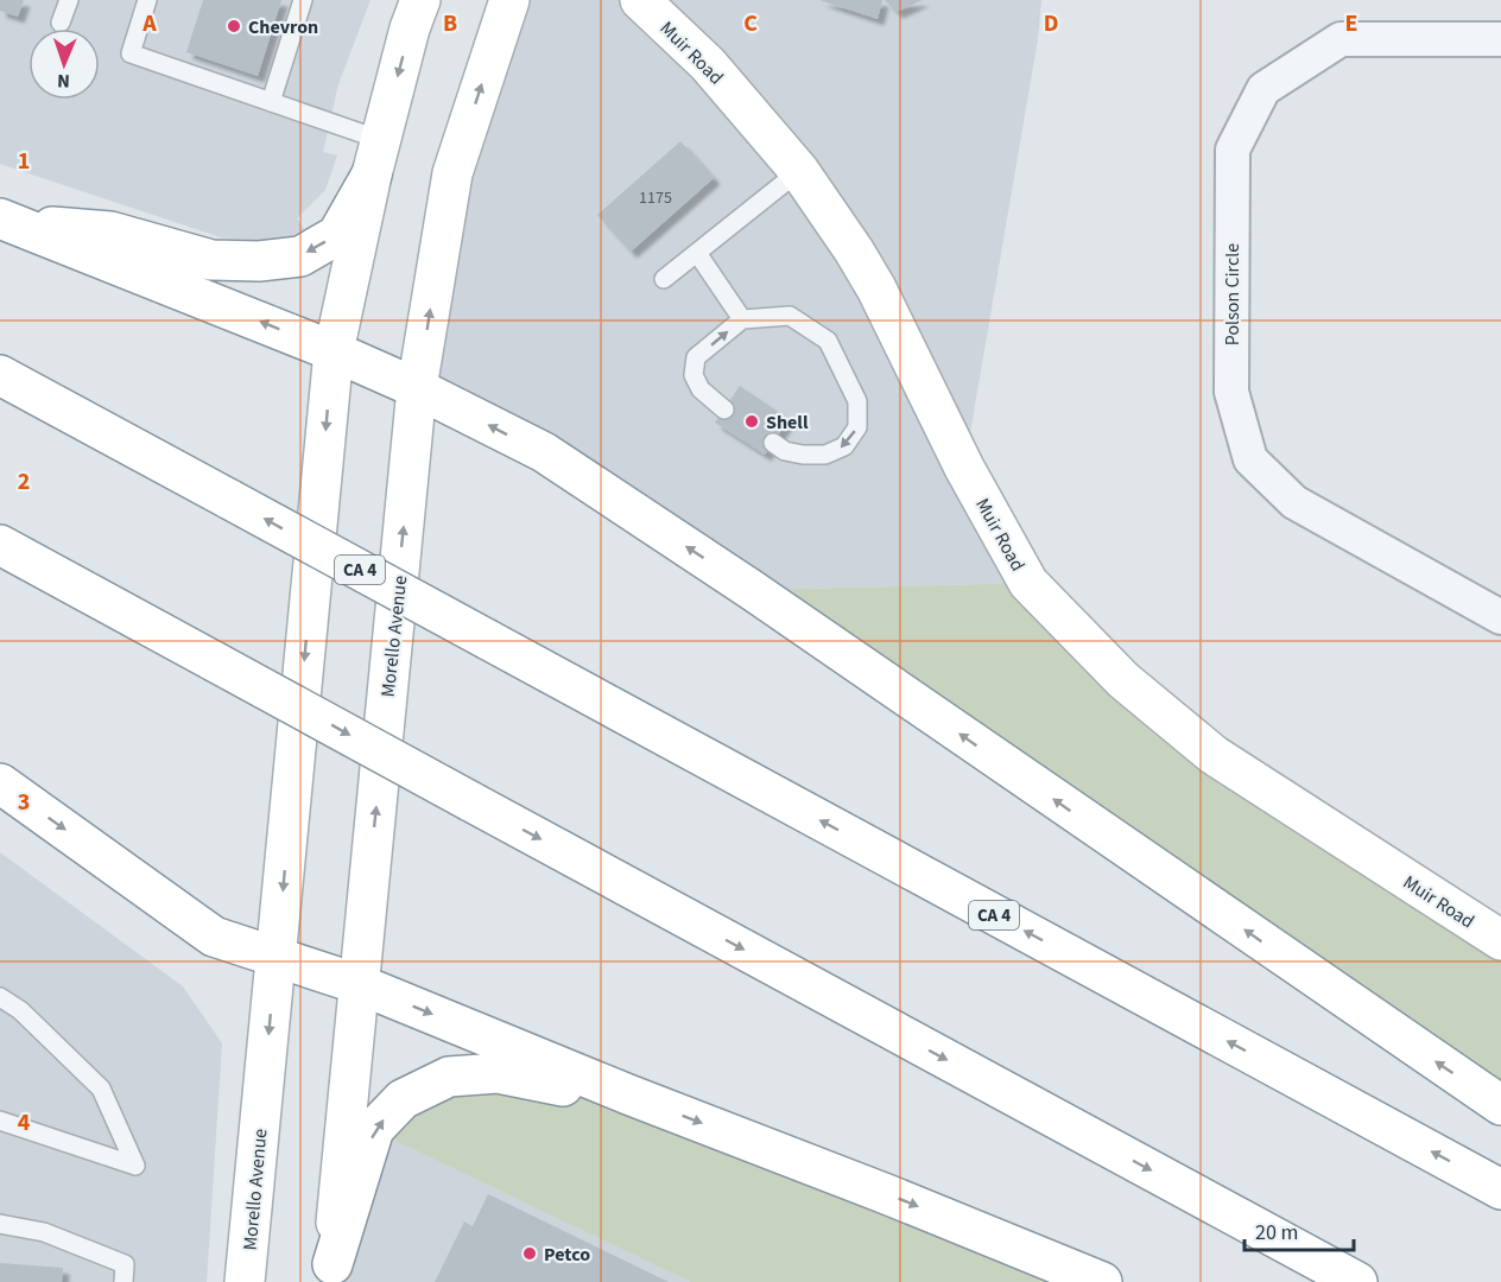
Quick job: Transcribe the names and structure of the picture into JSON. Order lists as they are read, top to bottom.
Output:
{
  "streets": {
    "main road": ["Muir Road", "CA 4", "Morello Avenue"],
    "street": ["Polson Circle"]
  },
  "places": ["Chevron", "Shell", "Petco"],
  "house_numbers": ["1175"],
  "scale_bar": "20 m",
  "north": "bottom",
  "grid": {
    "columns": [
      "A",
      "B",
      "C",
      "D",
      "E"
    ],
    "rows": [
      "1",
      "2",
      "3",
      "4"
    ]
  }
}
